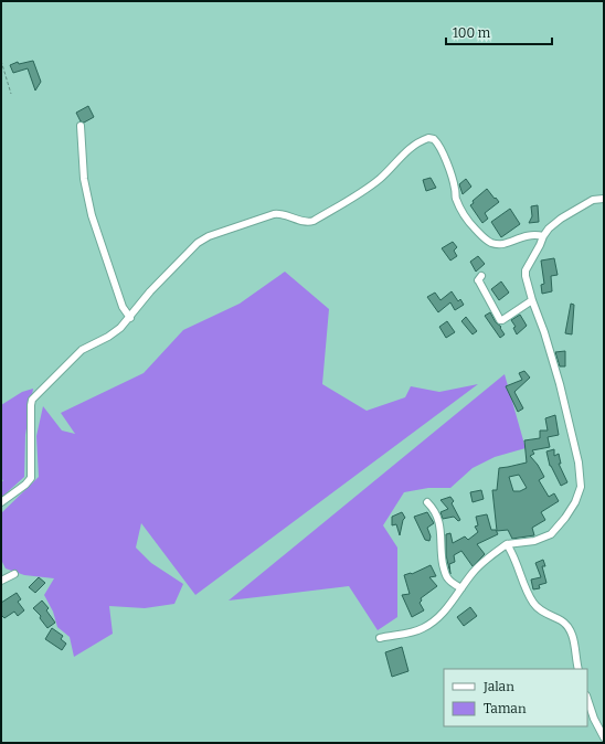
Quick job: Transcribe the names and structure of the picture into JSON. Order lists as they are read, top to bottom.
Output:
{
  "legend": ["Jalan", "Taman"],
  "scale_bar": "100 m"
}
